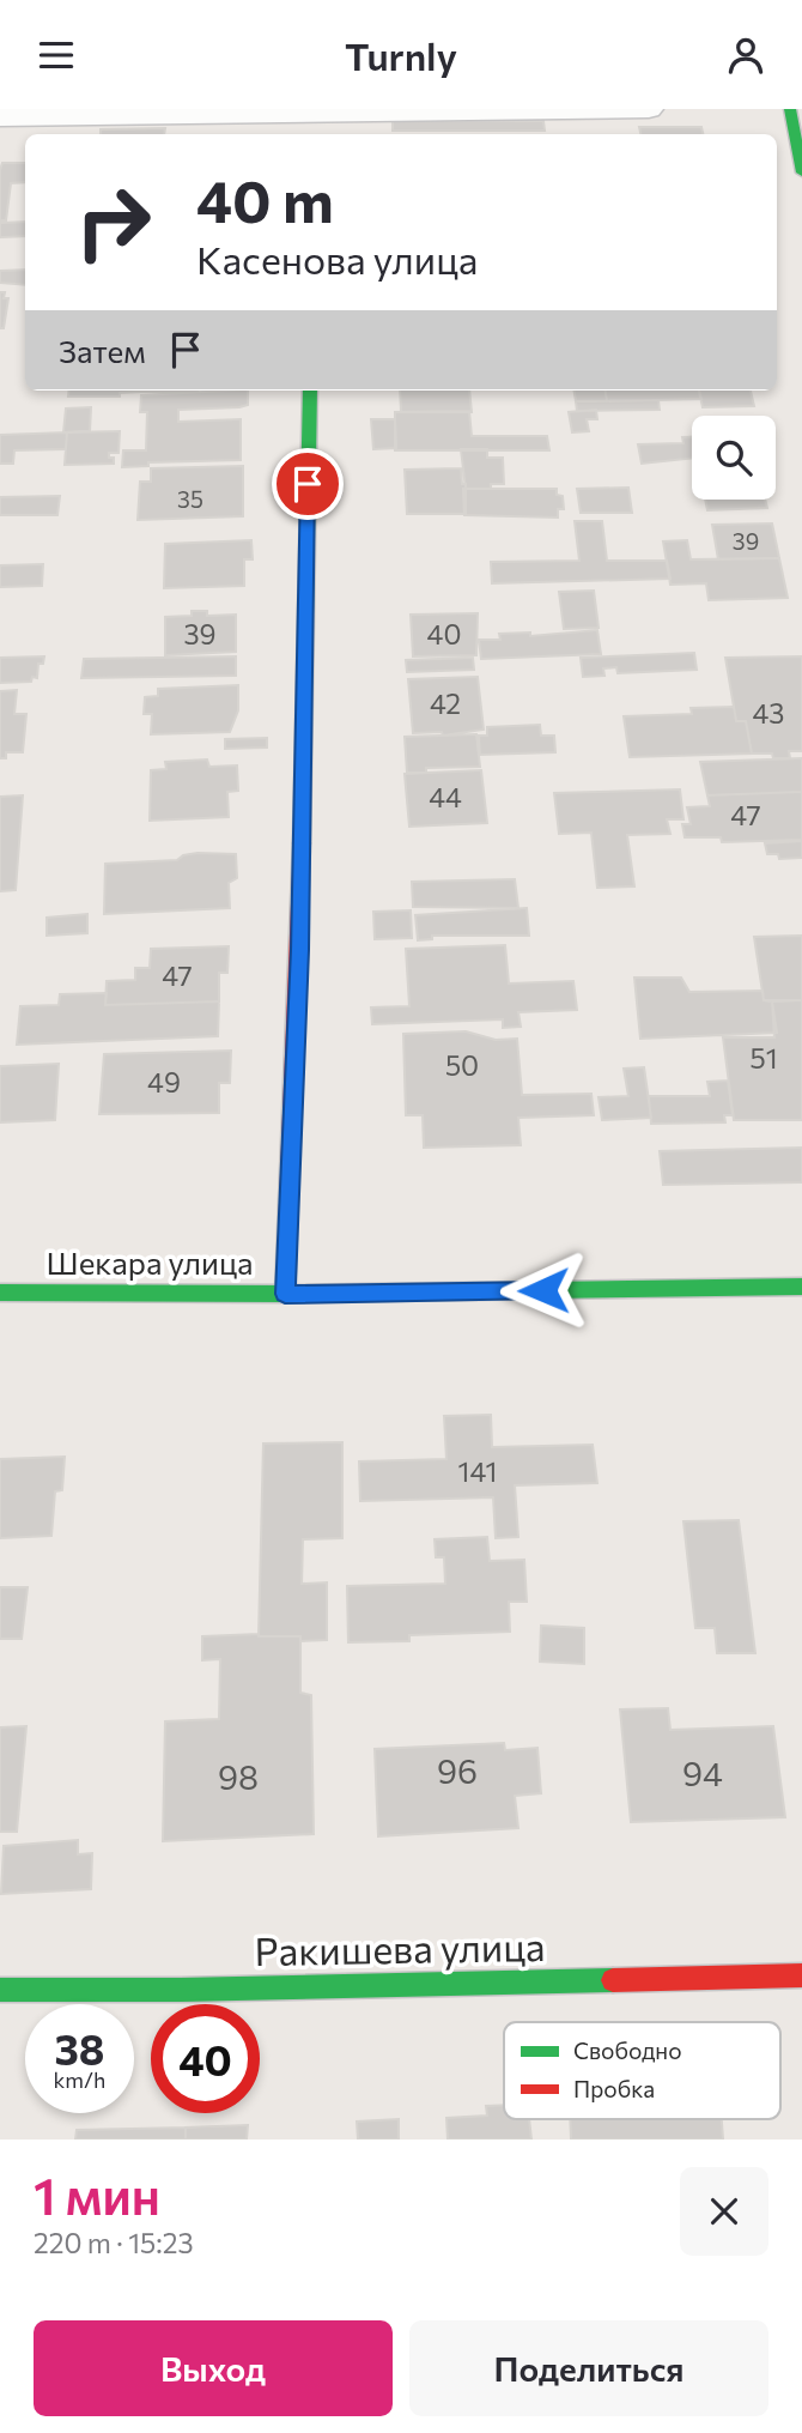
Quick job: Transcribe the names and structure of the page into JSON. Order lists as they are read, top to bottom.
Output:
{
  "streets": {
    "street": ["Шекара улица", "Ракишева улица"]
  },
  "house_numbers": [
    "35",
    "39",
    "39",
    "40",
    "42",
    "43",
    "44",
    "47",
    "47",
    "51",
    "50",
    "49",
    "141",
    "96",
    "94",
    "98"
  ],
  "legend": ["Свободно", "Пробка"],
  "page": {
    "header": "Turnly",
    "turn": ["40 m", "Касенова улица"],
    "then": "Затем",
    "speed": "38 km/h",
    "limit": "40",
    "heading": ["1 мин", "220 m · 15:23"],
    "buttons": ["Выход", "Поделиться"]
  }
}
